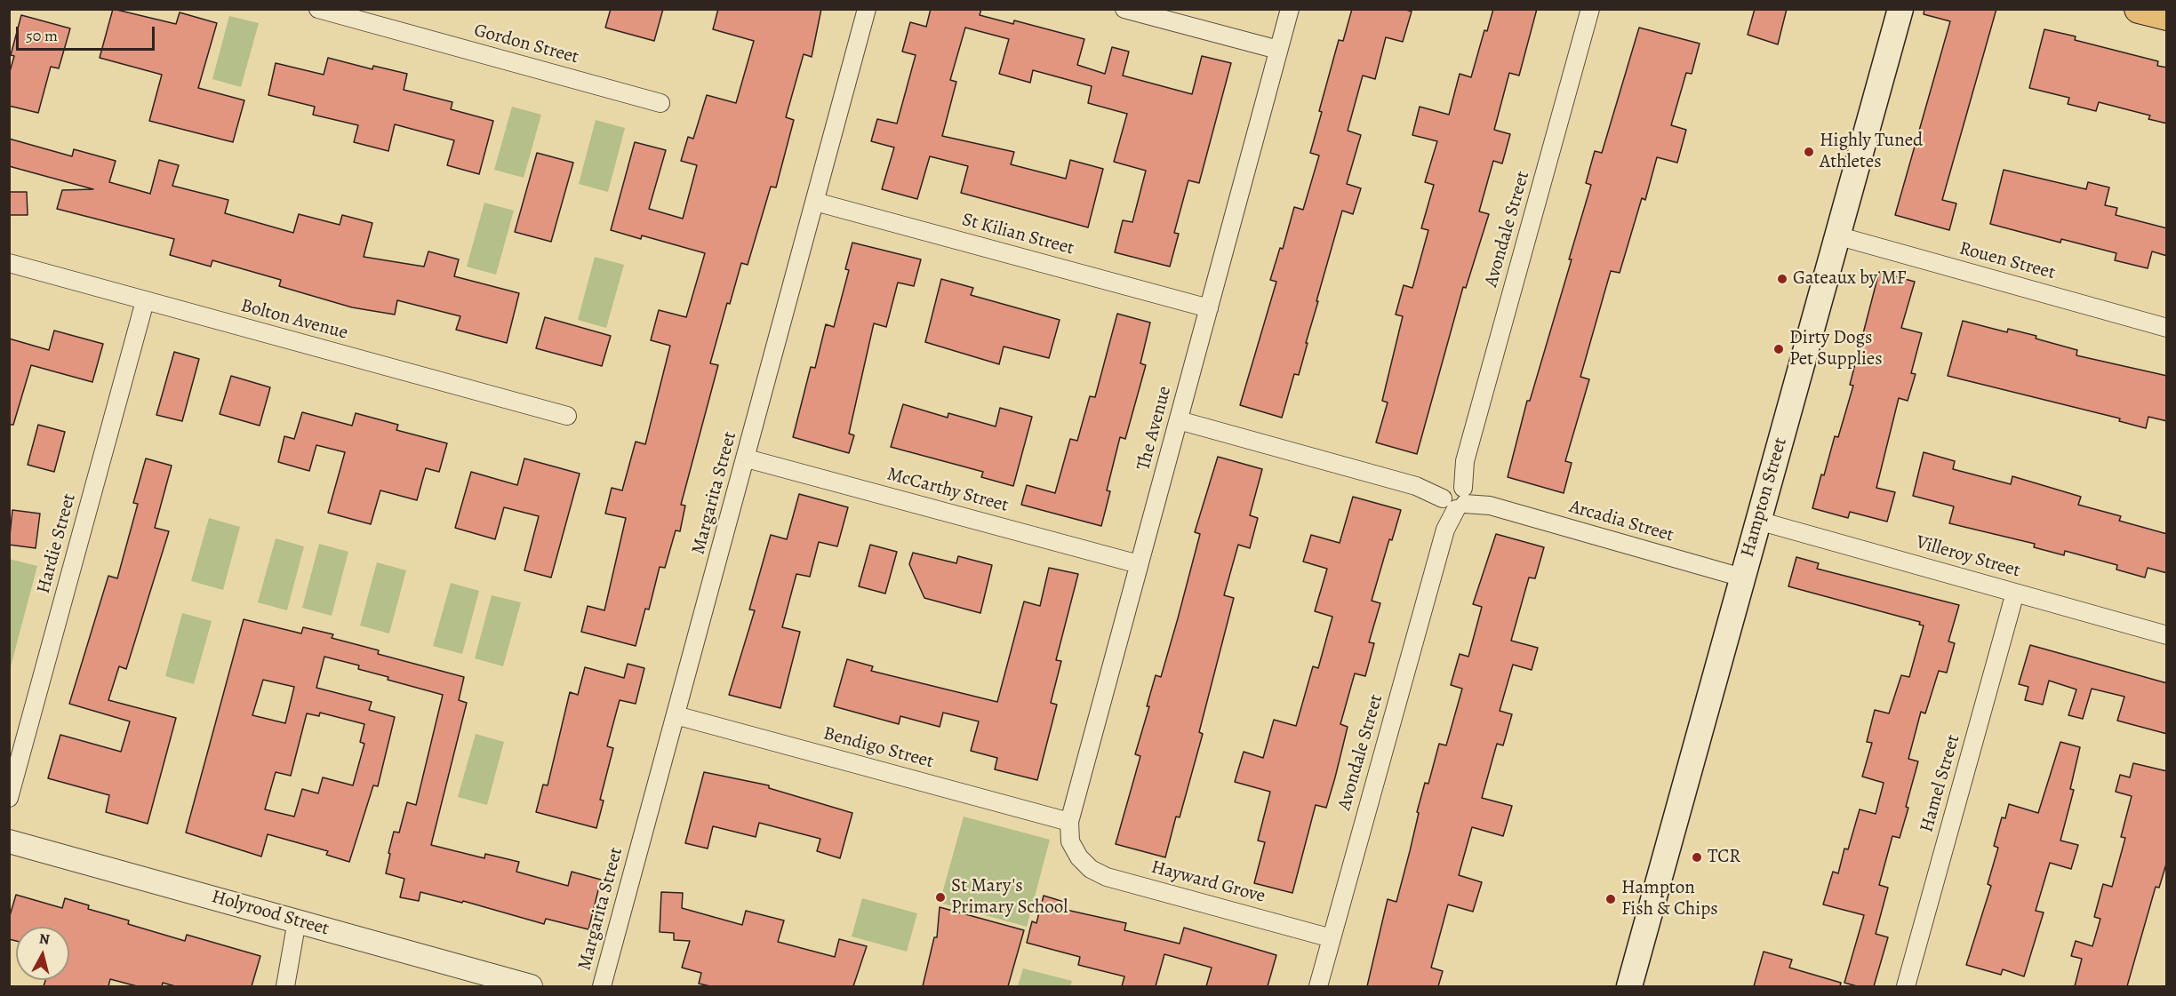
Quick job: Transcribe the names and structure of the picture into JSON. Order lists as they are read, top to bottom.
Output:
{
  "streets": {
    "main road": ["Hampton Street"],
    "street": [
      "Gordon Street",
      "Avondale Street",
      "St Kilian Street",
      "Rouen Street",
      "Bolton Avenue",
      "The Avenue",
      "McCarthy Street",
      "Margarita Street",
      "Arcadia Street",
      "Hardie Street",
      "Villeroy Street",
      "Bendigo Street",
      "Hamel Street",
      "Hayward Grove",
      "Holyrood Street"
    ]
  },
  "crossings": [
    ["Avondale Street", "Arcadia Street"],
    ["Avondale Street", "Hayward Grove"],
    ["St Kilian Street", "The Avenue"],
    ["St Kilian Street", "Margarita Street"],
    ["Rouen Street", "Hampton Street"],
    ["Bolton Avenue", "Hardie Street"],
    ["The Avenue", "McCarthy Street"],
    ["The Avenue", "Arcadia Street"],
    ["The Avenue", "Bendigo Street"],
    ["The Avenue", "Hayward Grove"],
    ["McCarthy Street", "Margarita Street"],
    ["Margarita Street", "Bendigo Street"],
    ["Hampton Street", "Arcadia Street"],
    ["Hampton Street", "Villeroy Street"],
    ["Villeroy Street", "Hamel Street"]
  ],
  "places": [
    "Highly Tuned Athletes",
    "Gateaux by MF",
    "Dirty Dogs Pet Supplies",
    "TCR",
    "St Mary's Primary School",
    "Hampton Fish & Chips"
  ],
  "scale_bar": "50 m",
  "north": "top"
}
